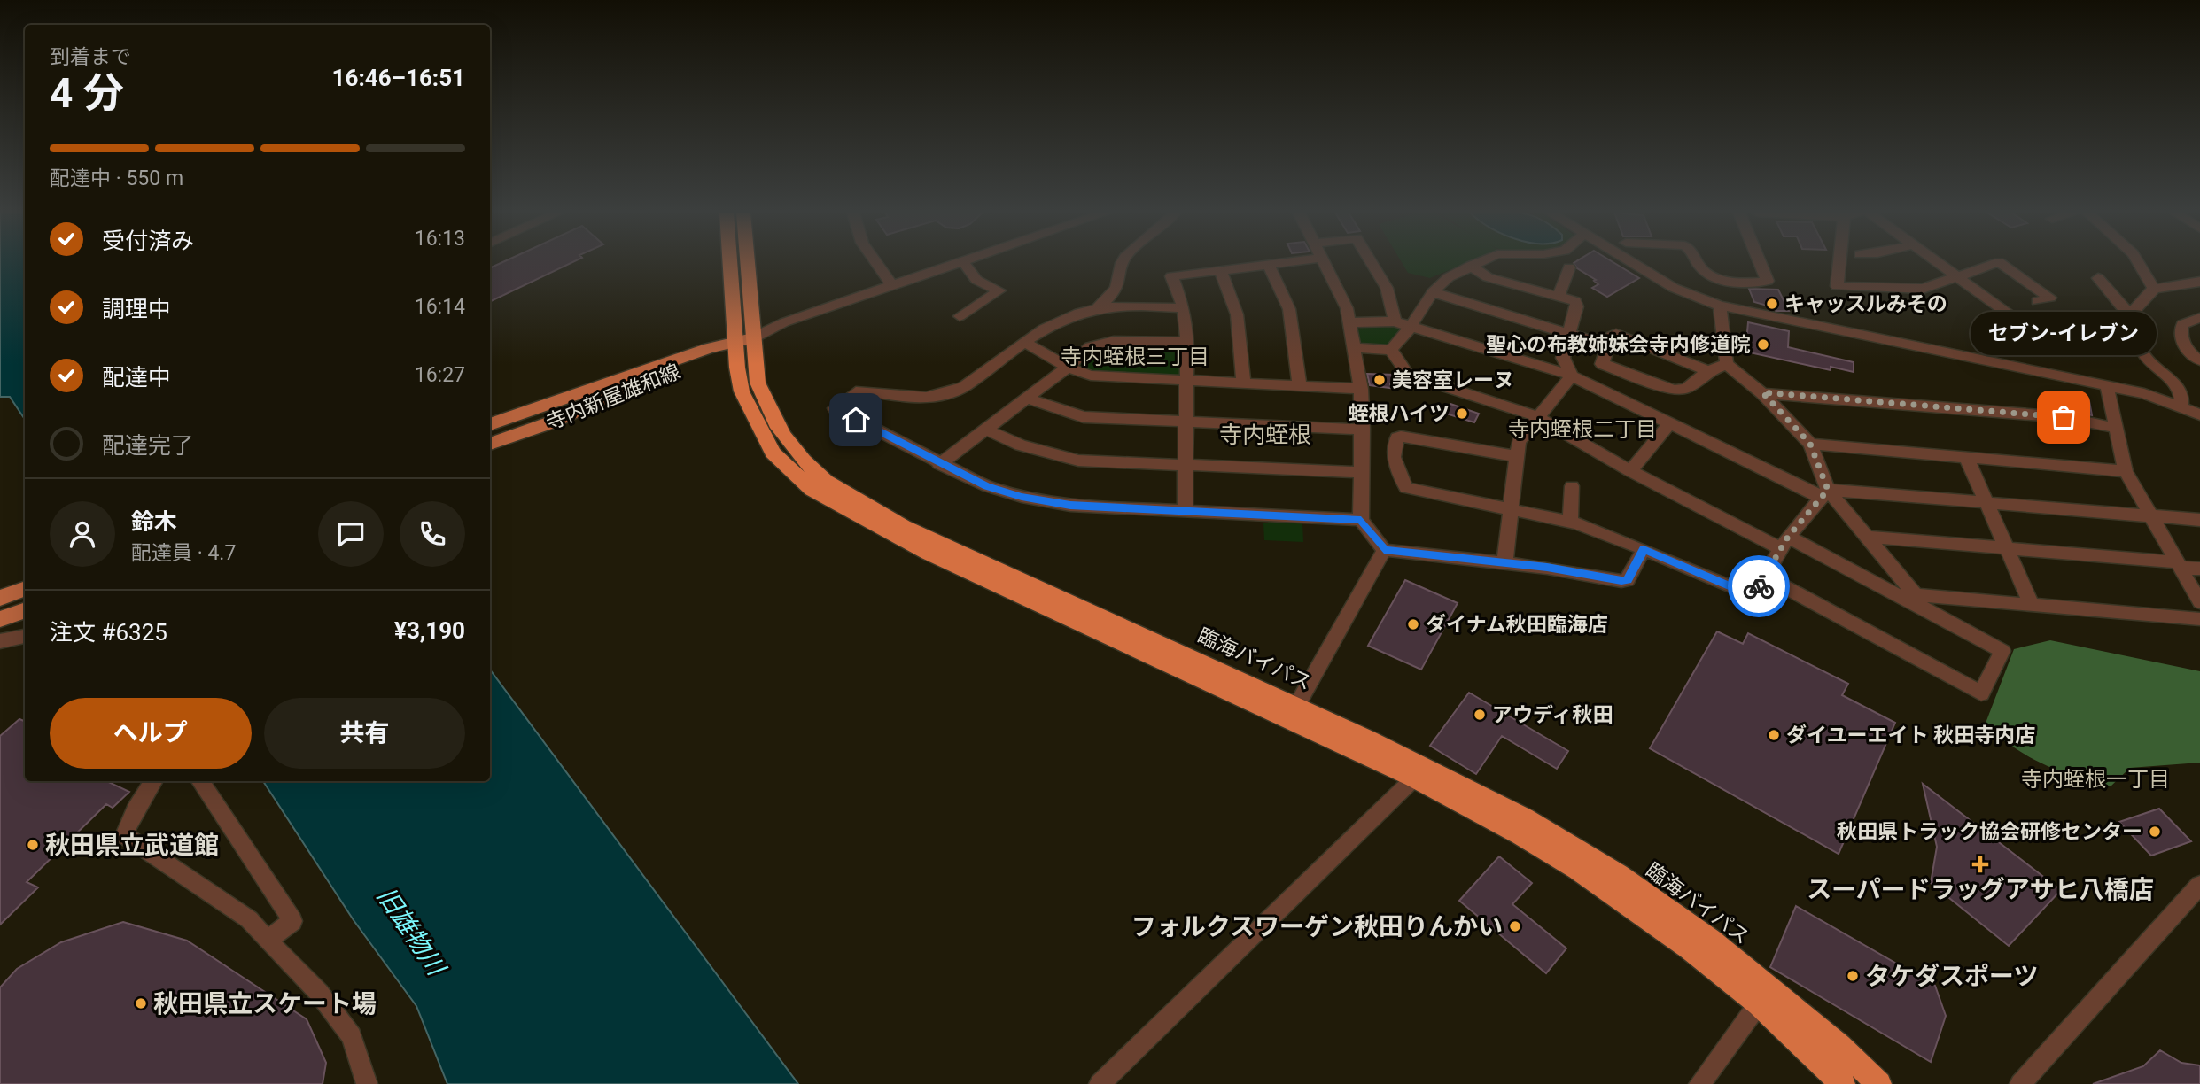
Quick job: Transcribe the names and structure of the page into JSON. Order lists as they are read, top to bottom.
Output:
{
  "streets": {
    "highway": ["臨海バイパス"],
    "main road": ["寺内新屋雄和線"]
  },
  "crossings": [
    ["寺内新屋雄和線", "臨海バイパス"]
  ],
  "districts": [
    "寺内蛭根三丁目",
    "寺内蛭根二丁目",
    "寺内蛭根",
    "寺内蛭根一丁目"
  ],
  "water": ["旧雄物川"],
  "places": {
    "other": [
      "キャッスルみその",
      "聖心の布教姉妹会寺内修道院",
      "美容室レーヌ",
      "蛭根ハイツ",
      "セブン-イレブン",
      "ダイナム秋田臨海店",
      "アウディ秋田",
      "ダイユーエイト 秋田寺内店",
      "秋田県トラック協会研修センター",
      "秋田県立武道館",
      "フォルクスワーゲン秋田りんかい",
      "タケダスポーツ",
      "秋田県立スケート場"
    ],
    "health": ["スーパードラッグアサヒ八橋店"]
  },
  "page": {
    "heading": ["4 分", "到着まで", "16:46–16:51"],
    "panel": [
      "鈴木",
      "配達員 · 4.7",
      "注文 #6325",
      "¥3,190"
    ],
    "bar": "配達中 · 550 m",
    "list": [
      ["受付済み", "16:13"],
      ["調理中", "16:14"],
      ["配達中", "16:27"],
      "配達完了"
    ],
    "bubble": "セブン-イレブン",
    "buttons": ["ヘルプ", "共有"]
  }
}
